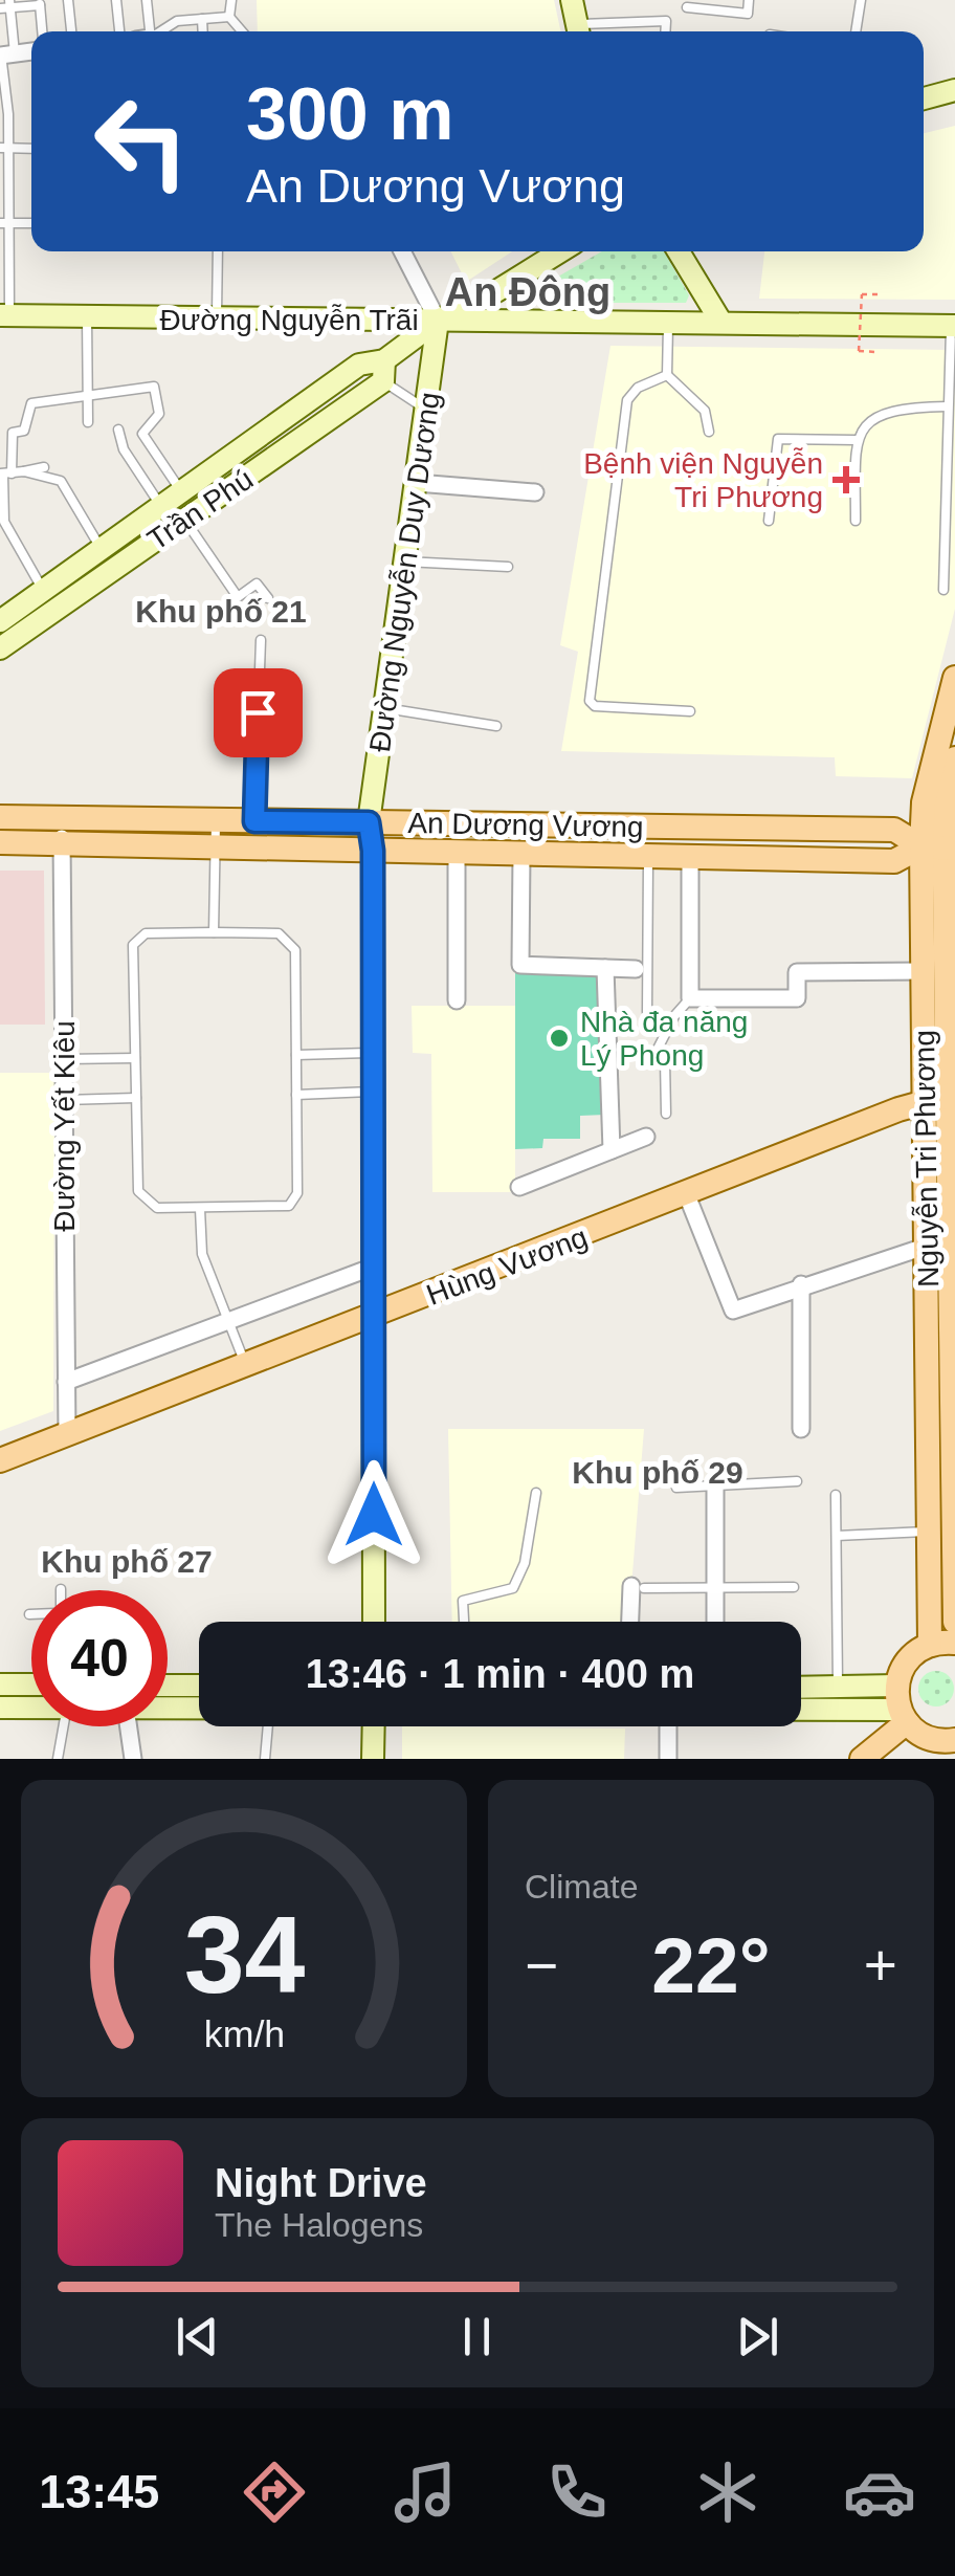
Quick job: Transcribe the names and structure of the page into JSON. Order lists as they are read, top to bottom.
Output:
{
  "streets": {
    "main road": [
      "Đường Nguyễn Trãi",
      "Trần Phú",
      "Đường Nguyễn Duy Dương",
      "An Dương Vương",
      "Nguyễn Tri Phương",
      "Hùng Vương"
    ],
    "street": ["Đường Yết Kiêu"]
  },
  "crossings": [
    ["Đường Nguyễn Trãi", "Trần Phú"],
    ["Đường Nguyễn Trãi", "Đường Nguyễn Duy Dương"],
    ["Trần Phú", "Đường Nguyễn Duy Dương"],
    ["Đường Nguyễn Duy Dương", "An Dương Vương"],
    ["An Dương Vương", "Đường Yết Kiêu"],
    ["An Dương Vương", "Nguyễn Tri Phương"],
    ["Đường Yết Kiêu", "Hùng Vương"],
    ["Nguyễn Tri Phương", "Hùng Vương"]
  ],
  "districts": [
    "An Đông",
    "Khu phố 21",
    "Khu phố 29",
    "Khu phố 27"
  ],
  "places": {
    "health": ["Bệnh viện Nguyễn Tri Phương"],
    "other": ["Nhà đa năng Lý Phong"]
  },
  "page": {
    "turn": ["300 m", "An Dương Vương"],
    "limit": "40",
    "trip": "13:46 · 1 min · 400 m",
    "tile": "Climate",
    "heat": ["−", "22°", "+"],
    "song": ["Night Drive", "The Halogens"],
    "tabs": "13:45",
    "gauge": ["34", "km/h"]
  }
}
